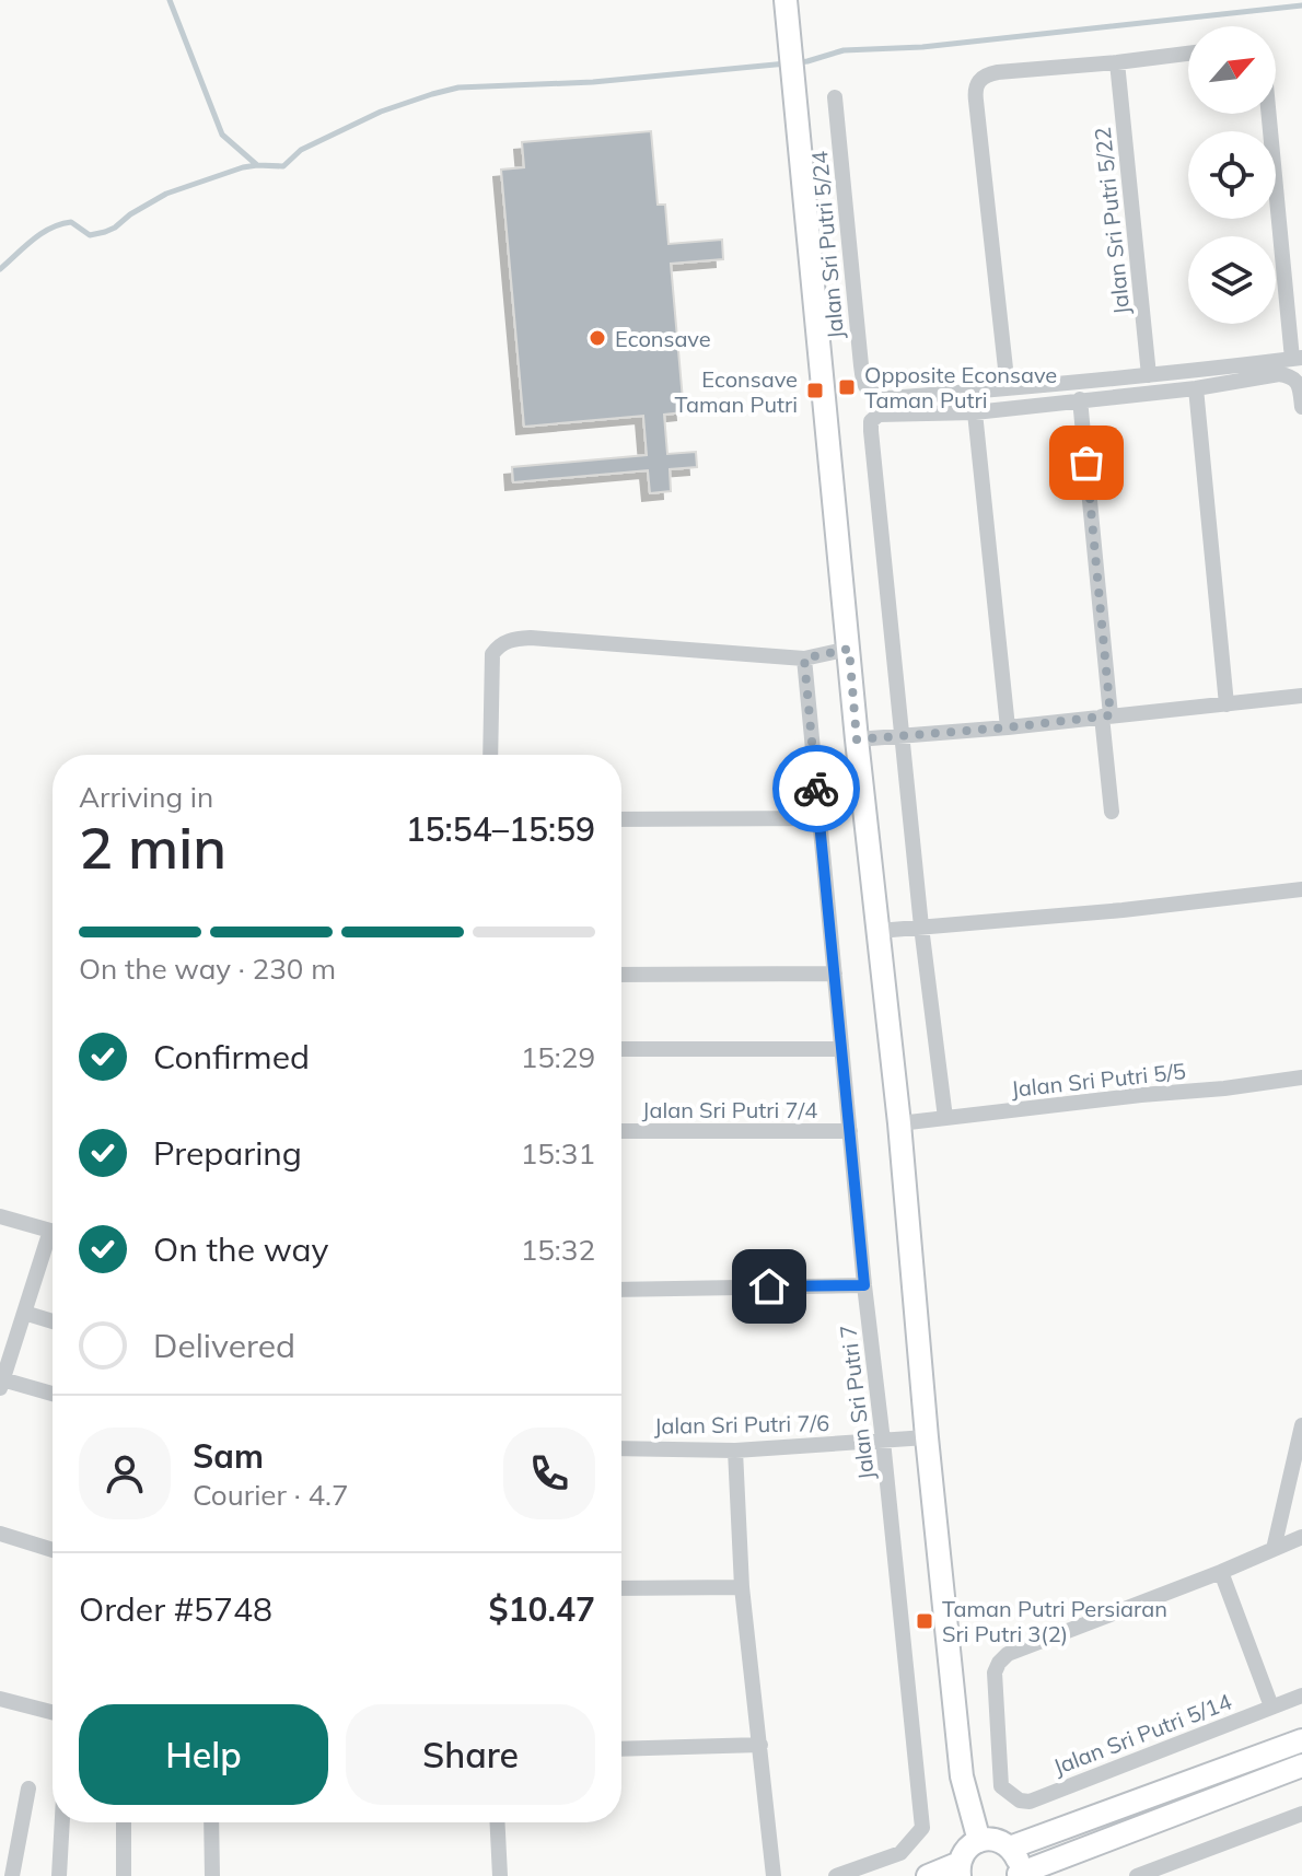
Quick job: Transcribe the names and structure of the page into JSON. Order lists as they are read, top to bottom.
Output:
{
  "streets": {
    "street": [
      "Jalan Sri Putri 5/22",
      "Jalan Sri Putri 5/24",
      "Jalan Sri Putri 5/5",
      "Jalan Sri Putri 7/4",
      "Jalan Sri Putri 7",
      "Jalan Sri Putri 7/6",
      "Jalan Sri Putri 5/14"
    ]
  },
  "crossings": [
    ["Jalan Sri Putri 7/4", "Jalan Sri Putri 7"],
    ["Jalan Sri Putri 7", "Jalan Sri Putri 7/6"]
  ],
  "places": {
    "other": ["Econsave"],
    "transit": ["Opposite Econsave Taman Putri", "Econsave Taman Putri", "Taman Putri Persiaran Sri Putri 3(2)"]
  },
  "north": "top right",
  "page": {
    "heading": ["2 min", "Arriving in", "15:54–15:59"],
    "panel": [
      "Sam",
      "Courier · 4.7",
      "Order #5748",
      "$10.47"
    ],
    "bar": "On the way · 230 m",
    "list": [
      ["Confirmed", "15:29"],
      ["Preparing", "15:31"],
      ["On the way", "15:32"],
      "Delivered"
    ],
    "buttons": ["Help", "Share"]
  }
}
